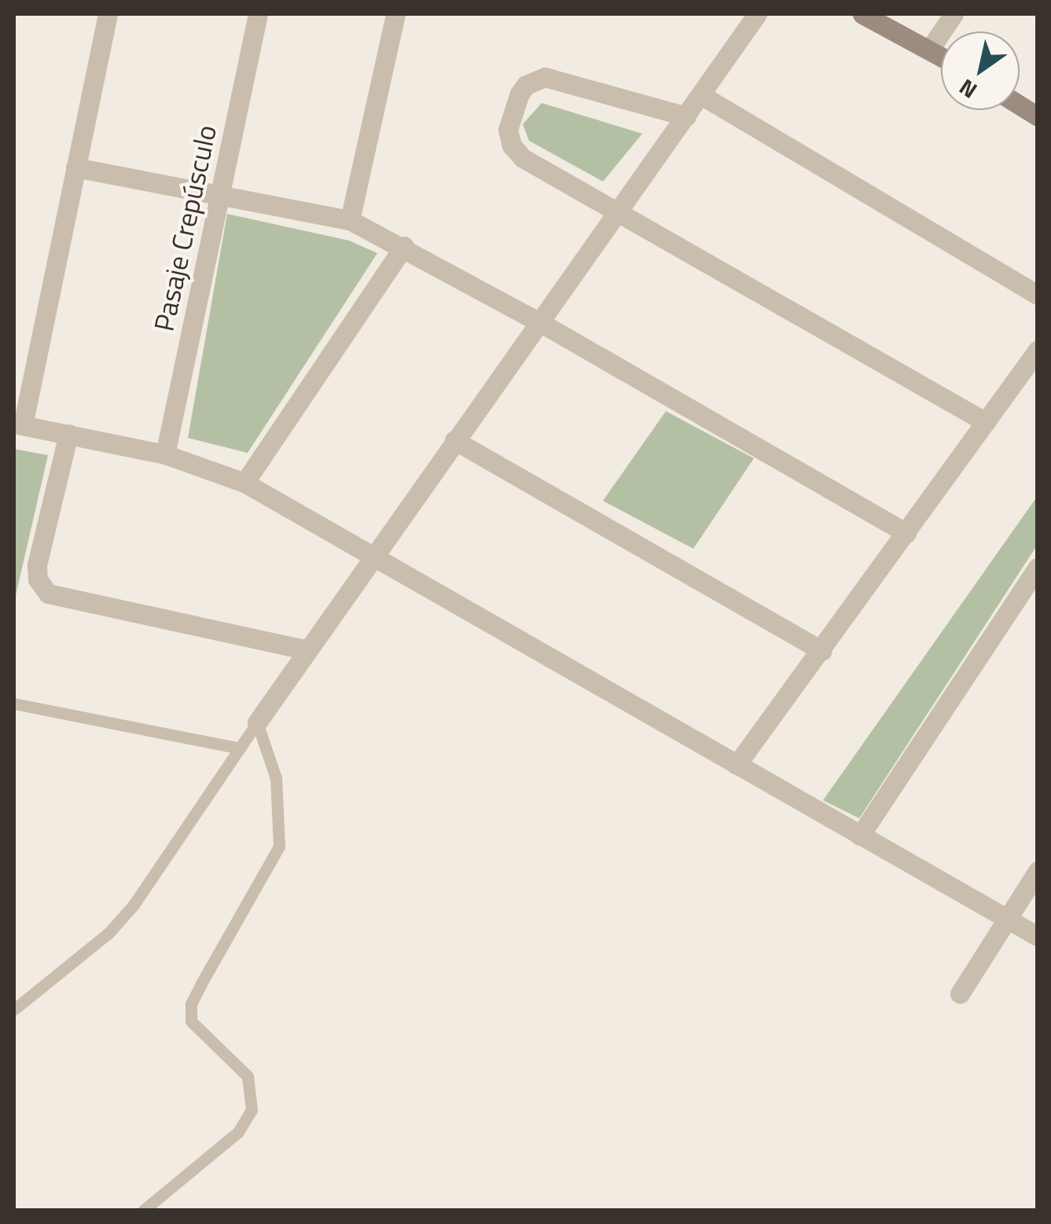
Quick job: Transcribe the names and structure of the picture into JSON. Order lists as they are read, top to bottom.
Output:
{
  "streets": {
    "street": ["Pasaje Crepúsculo"]
  },
  "north": "bottom left"
}
